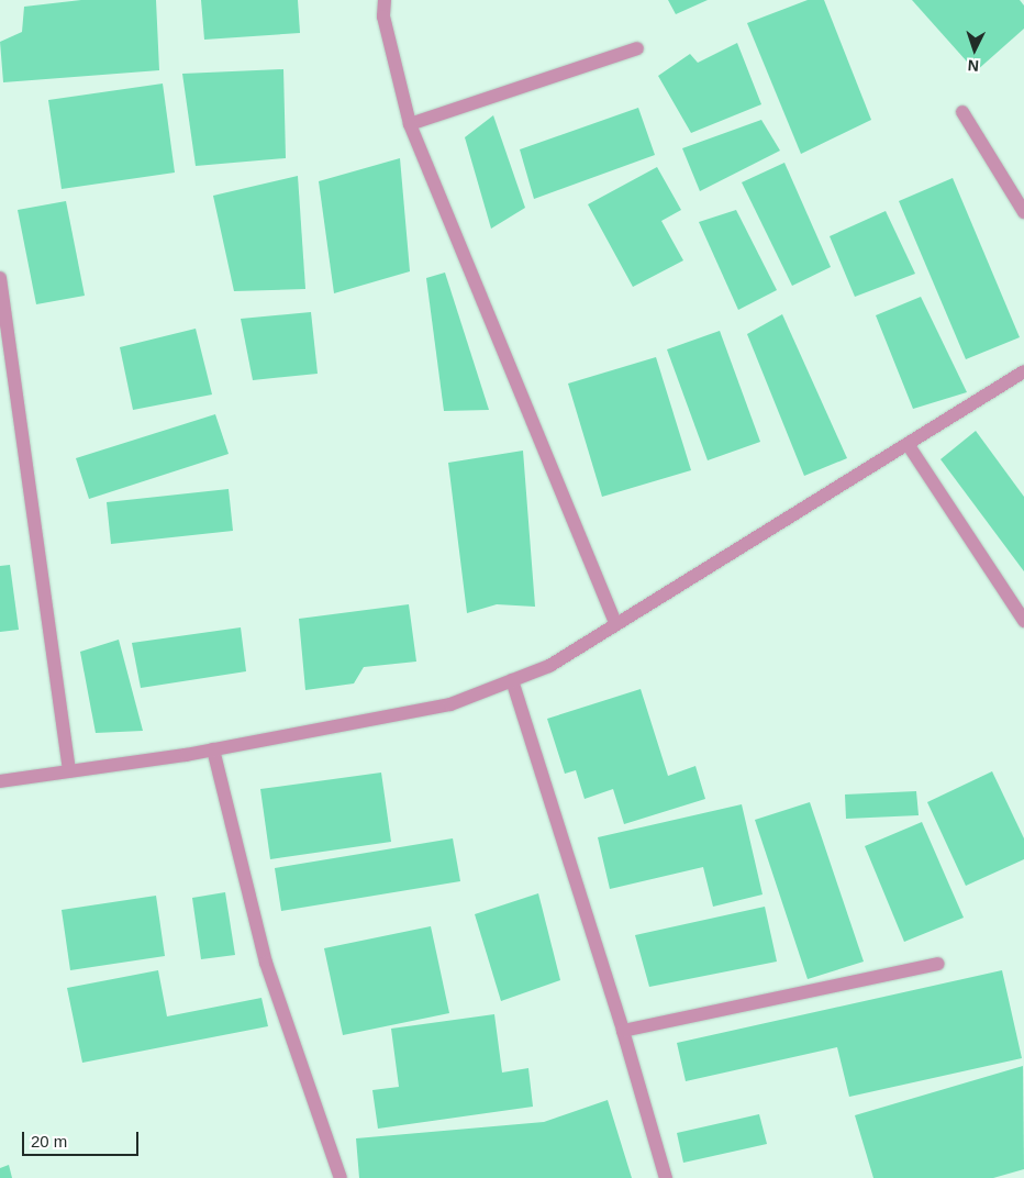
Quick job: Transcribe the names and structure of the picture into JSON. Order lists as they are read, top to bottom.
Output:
{
  "scale_bar": "20 m",
  "north": "bottom"
}
